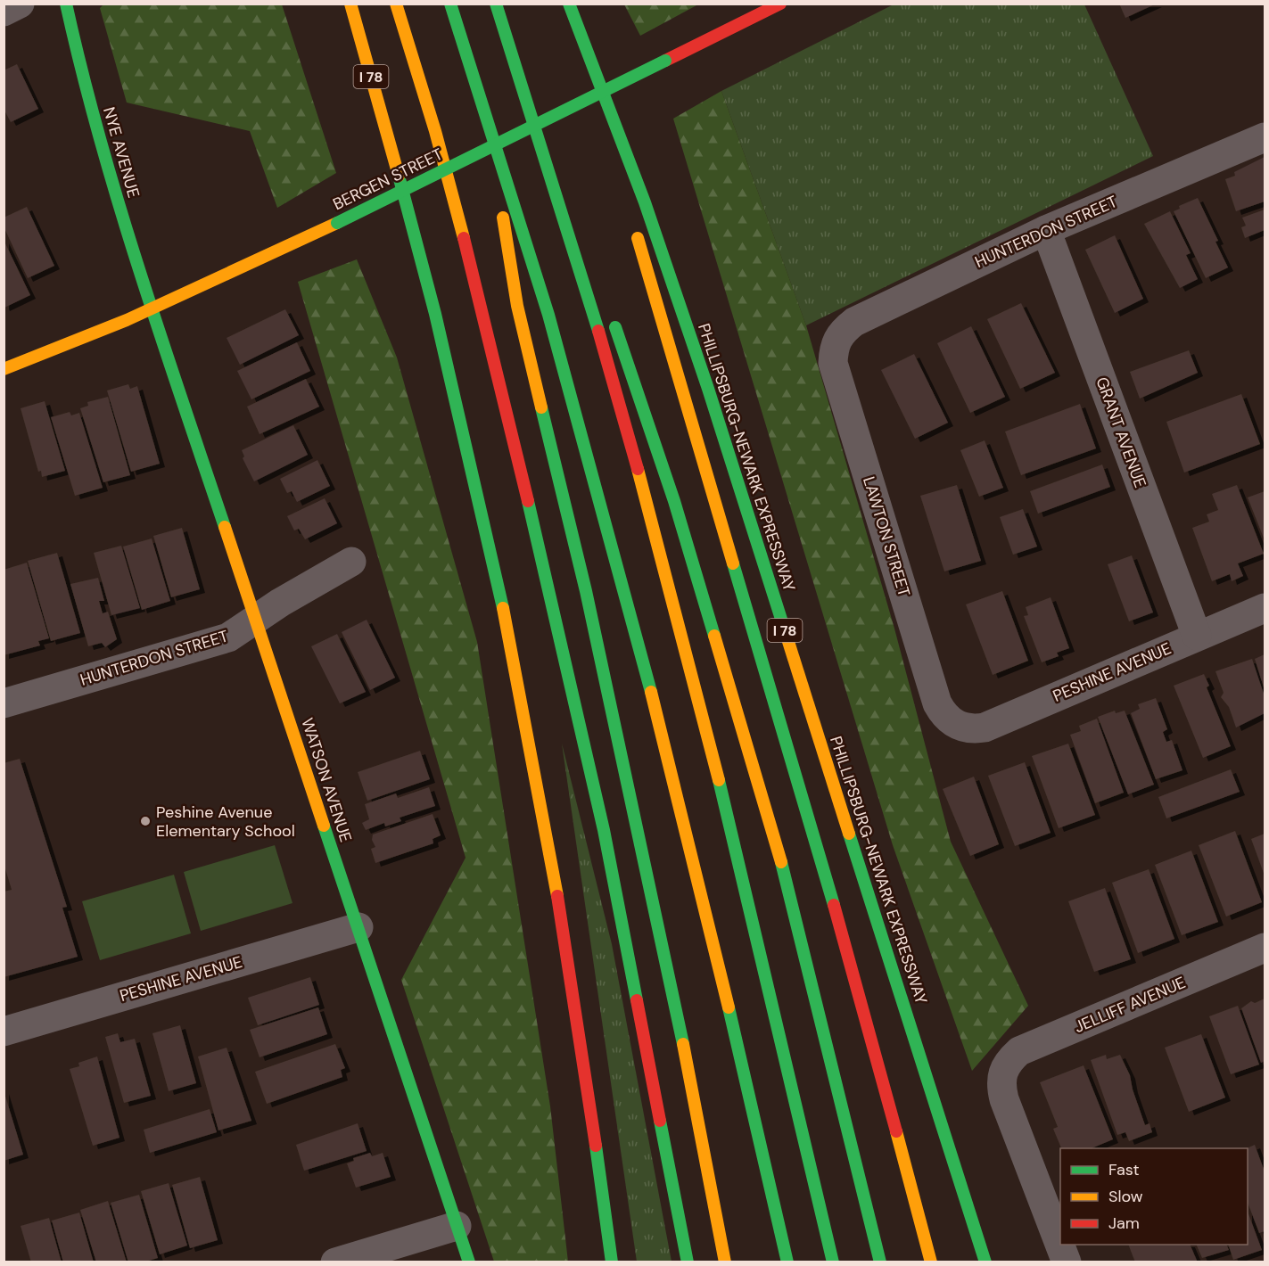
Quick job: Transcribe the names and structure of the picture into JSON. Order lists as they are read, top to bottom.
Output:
{
  "streets": {
    "main road": [
      "I 78",
      "NYE AVENUE",
      "BERGEN STREET",
      "PHILLIPSBURG-NEWARK EXPRESSWAY",
      "WATSON AVENUE"
    ],
    "street": [
      "HUNTERDON STREET",
      "GRANT AVENUE",
      "LAWTON STREET",
      "PESHINE AVENUE",
      "JELLIFF AVENUE"
    ]
  },
  "crossings": [
    ["NYE AVENUE", "BERGEN STREET"],
    ["NYE AVENUE", "WATSON AVENUE"],
    ["BERGEN STREET", "WATSON AVENUE"],
    ["HUNTERDON STREET", "GRANT AVENUE"],
    ["HUNTERDON STREET", "LAWTON STREET"],
    ["HUNTERDON STREET", "WATSON AVENUE"],
    ["GRANT AVENUE", "PESHINE AVENUE"],
    ["LAWTON STREET", "PESHINE AVENUE"],
    ["PESHINE AVENUE", "WATSON AVENUE"]
  ],
  "places": ["Peshine Avenue Elementary School"],
  "legend": ["Fast", "Slow", "Jam"]
}
